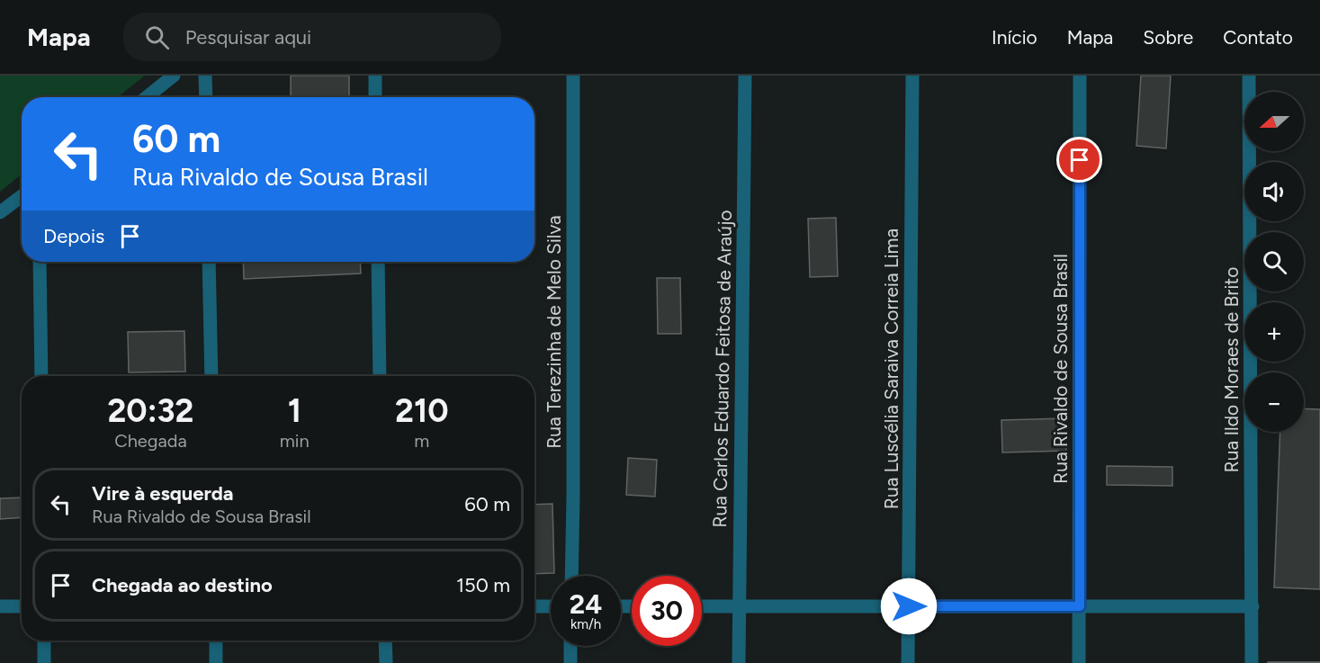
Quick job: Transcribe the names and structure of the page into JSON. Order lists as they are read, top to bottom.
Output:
{
  "streets": {
    "street": [
      "Rua Terezinha de Melo Silva",
      "Rua Carlos Eduardo Feitosa de Araújo",
      "Rua Luscélia Saraiva Correia Lima",
      "Rua Rivaldo de Sousa Brasil",
      "Rua Ildo Moraes de Brito"
    ]
  },
  "north": "left",
  "page": {
    "header": "Mapa",
    "search": "Pesquisar aqui",
    "nav": [
      "Início",
      "Mapa",
      "Sobre",
      "Contato"
    ],
    "map_buttons": ["+", "−"],
    "turn": ["60 m", "Rua Rivaldo de Sousa Brasil"],
    "then": "Depois",
    "eta": [
      "20:32",
      "Chegada",
      "1",
      "min",
      "210",
      "m"
    ],
    "list": [
      {
        "name": "Vire à esquerda",
        "note": "Rua Rivaldo de Sousa Brasil",
        "value": "60 m"
      },
      {
        "name": "Chegada ao destino",
        "value": "150 m"
      }
    ],
    "speed": "24 km/h",
    "limit": "30"
  }
}
